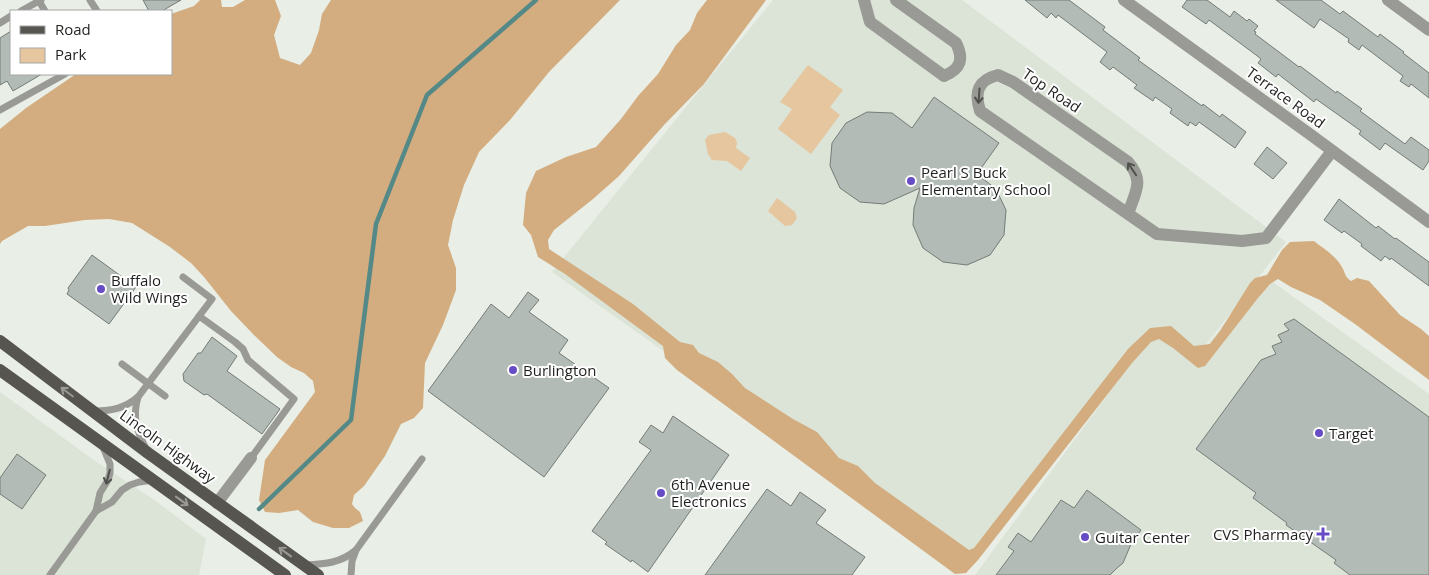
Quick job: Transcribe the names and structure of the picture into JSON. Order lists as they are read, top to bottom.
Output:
{
  "streets": {
    "main road": ["Lincoln Highway"],
    "street": ["Top Road", "Terrace Road"]
  },
  "crossings": [
    ["Top Road", "Terrace Road"]
  ],
  "places": {
    "other": [
      "Pearl S Buck Elementary School",
      "Buffalo Wild Wings",
      "Burlington",
      "Target",
      "6th Avenue Electronics",
      "Guitar Center"
    ],
    "health": ["CVS Pharmacy"]
  },
  "legend": ["Road", "Park"]
}
